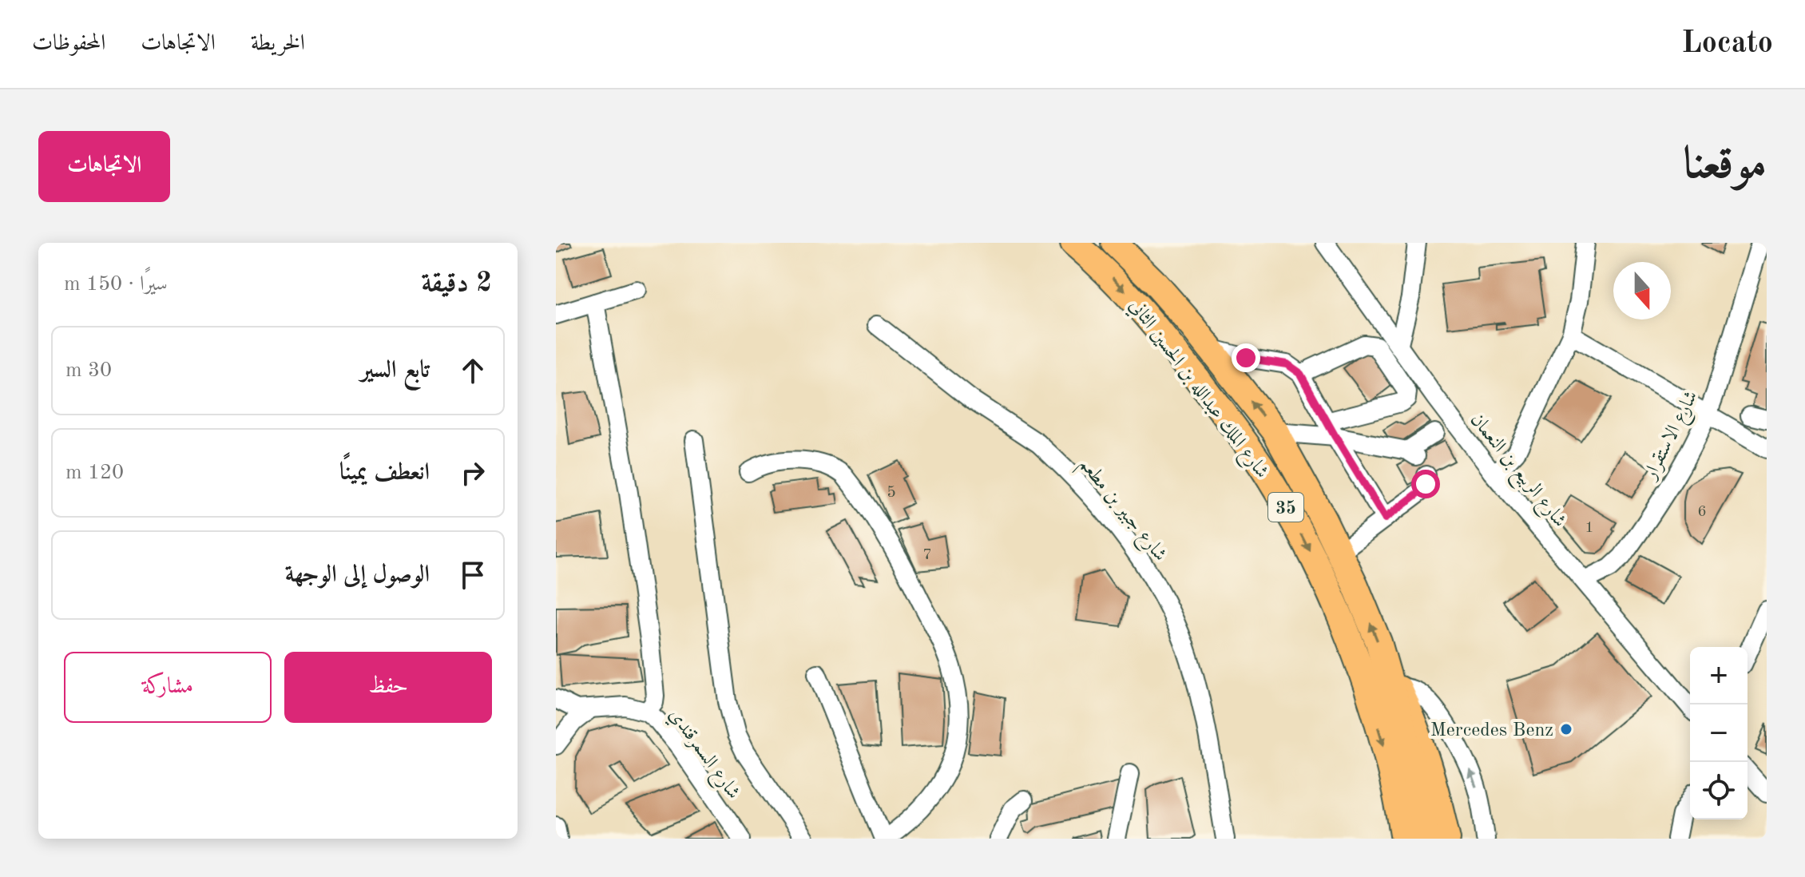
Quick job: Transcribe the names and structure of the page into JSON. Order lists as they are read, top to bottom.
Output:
{
  "streets": {
    "highway": ["شارع الملك عبدالله بن الحسين الثاني", "35"],
    "street": [
      "شارع الاستقرار",
      "شارع الربيع بن النعمان",
      "شارع جبير بن مطعم",
      "شارع السمرقندي"
    ]
  },
  "crossings": [
    ["شارع الاستقرار", "شارع الربيع بن النعمان"]
  ],
  "places": ["Mercedes Benz"],
  "house_numbers": [
    "5",
    "6",
    "1",
    "7"
  ],
  "north": "bottom",
  "page": {
    "header": "Locato",
    "nav": ["الخريطة", "الاتجاهات", "المحفوظات"],
    "title": "موقعنا",
    "buttons": [
      "الاتجاهات",
      ["حفظ", "مشاركة"]
    ],
    "heading": ["2 دقيقة", "سيرًا · 150 m"],
    "list": [
      ["تابع السير", "30 m"],
      ["انعطف يمينًا", "120 m"],
      "الوصول إلى الوجهة"
    ],
    "map_buttons": ["+", "−"]
  }
}
